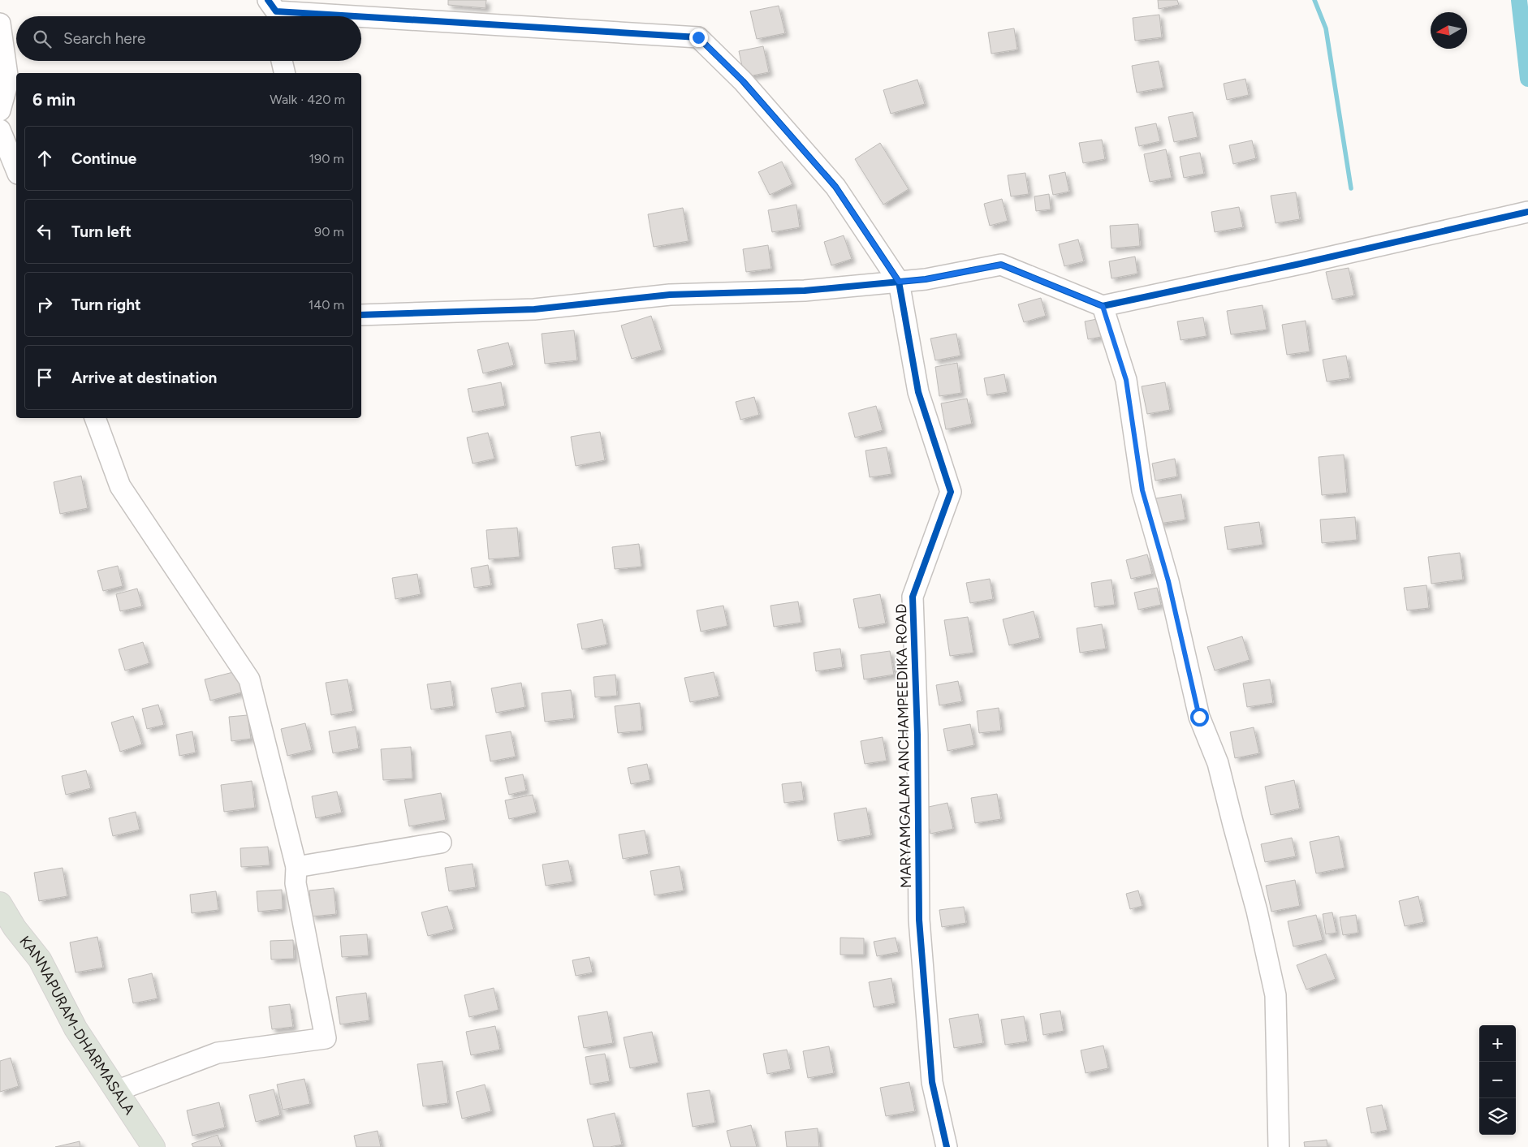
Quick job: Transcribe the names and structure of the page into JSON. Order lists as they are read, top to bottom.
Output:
{
  "streets": {
    "main road": ["KANNAPURAM-DHARMASALA"],
    "street": ["MARYAMGALAM ANCHAMPEEDIKA ROAD"]
  },
  "north": "left",
  "page": {
    "search": "Search here",
    "heading": ["6 min", "Walk · 420 m"],
    "list": [
      ["Continue", "190 m"],
      ["Turn left", "90 m"],
      ["Turn right", "140 m"],
      "Arrive at destination"
    ],
    "map_buttons": ["+", "−"]
  }
}
